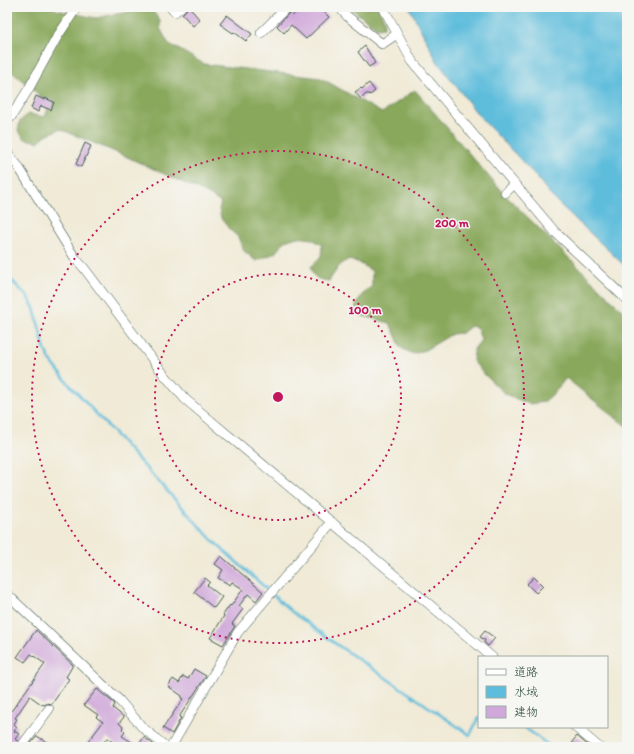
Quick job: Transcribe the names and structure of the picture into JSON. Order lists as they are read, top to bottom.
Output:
{
  "legend": ["道路", "水域", "建物"],
  "rings": ["200 m", "100 m"]
}
